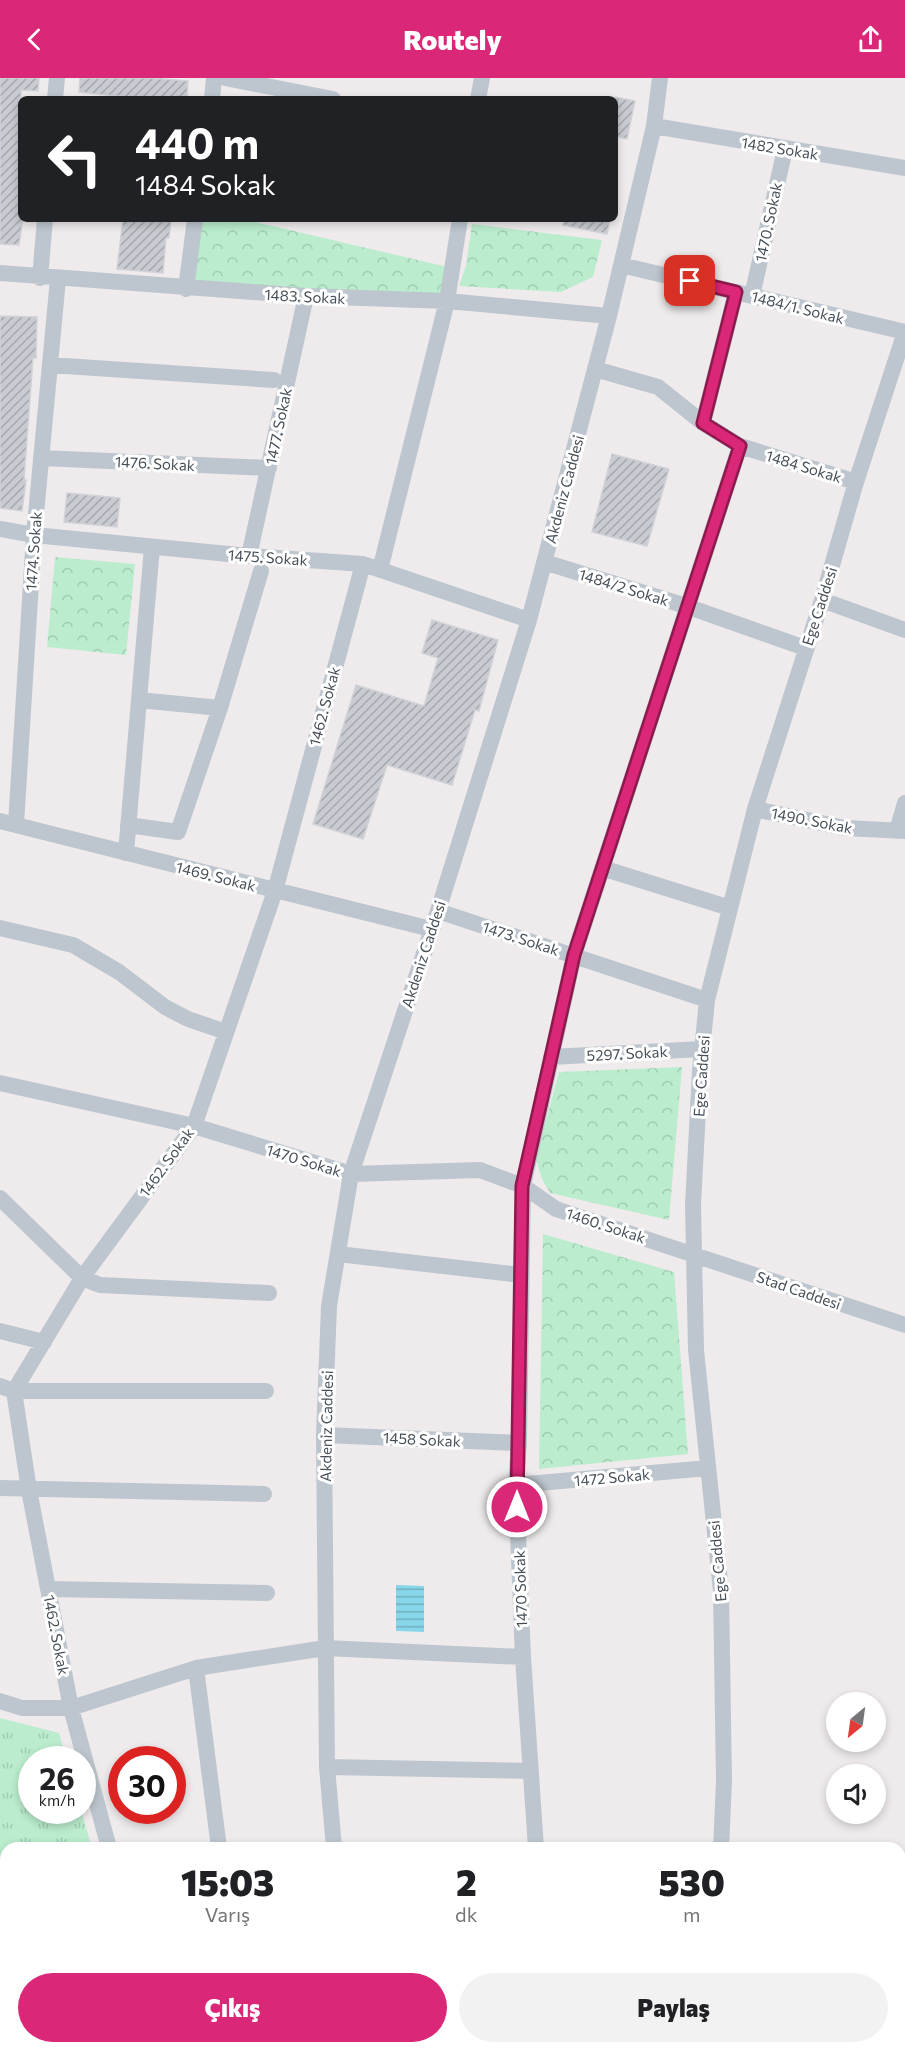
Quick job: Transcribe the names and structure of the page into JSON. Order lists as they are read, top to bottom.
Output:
{
  "streets": {
    "street": [
      "1482 Sokak",
      "1470. Sokak",
      "1483. Sokak",
      "1484/1. Sokak",
      "1477. Sokak",
      "1476. Sokak",
      "1484 Sokak",
      "Akdeniz Caddesi",
      "1474. Sokak",
      "1475. Sokak",
      "1484/2 Sokak",
      "Ege Caddesi",
      "1462. Sokak",
      "1490. Sokak",
      "1469. Sokak",
      "1473. Sokak",
      "5297. Sokak",
      "1470 Sokak",
      "1460. Sokak",
      "Stad Caddesi",
      "1458 Sokak",
      "1472 Sokak"
    ]
  },
  "crossings": [
    ["1482 Sokak", "1470. Sokak"],
    ["1482 Sokak", "Akdeniz Caddesi"],
    ["1470. Sokak", "1484/1. Sokak"],
    ["1470. Sokak", "1484 Sokak"],
    ["1483. Sokak", "1477. Sokak"],
    ["1483. Sokak", "Akdeniz Caddesi"],
    ["1483. Sokak", "1474. Sokak"],
    ["1484/1. Sokak", "Akdeniz Caddesi"],
    ["1484/1. Sokak", "Ege Caddesi"],
    ["1477. Sokak", "1476. Sokak"],
    ["1477. Sokak", "1475. Sokak"],
    ["1476. Sokak", "1474. Sokak"],
    ["1484 Sokak", "Akdeniz Caddesi"],
    ["1484 Sokak", "Ege Caddesi"],
    ["1484 Sokak", "1470 Sokak"],
    ["Akdeniz Caddesi", "1475. Sokak"],
    ["Akdeniz Caddesi", "1484/2 Sokak"],
    ["Akdeniz Caddesi", "1469. Sokak"],
    ["Akdeniz Caddesi", "1473. Sokak"],
    ["Akdeniz Caddesi", "1470 Sokak"],
    ["Akdeniz Caddesi", "1458 Sokak"],
    ["1474. Sokak", "1475. Sokak"],
    ["1474. Sokak", "1469. Sokak"],
    ["1475. Sokak", "1462. Sokak"],
    ["1484/2 Sokak", "Ege Caddesi"],
    ["1484/2 Sokak", "1470 Sokak"],
    ["Ege Caddesi", "1490. Sokak"],
    ["Ege Caddesi", "1473. Sokak"],
    ["Ege Caddesi", "5297. Sokak"],
    ["Ege Caddesi", "1460. Sokak"],
    ["Ege Caddesi", "Stad Caddesi"],
    ["Ege Caddesi", "1472 Sokak"],
    ["1462. Sokak", "1469. Sokak"],
    ["1462. Sokak", "1470 Sokak"],
    ["1473. Sokak", "1470 Sokak"],
    ["5297. Sokak", "1470 Sokak"],
    ["1470 Sokak", "1460. Sokak"],
    ["1470 Sokak", "1458 Sokak"],
    ["1470 Sokak", "1472 Sokak"],
    ["1460. Sokak", "Stad Caddesi"]
  ],
  "north": "bottom left",
  "page": {
    "header": "Routely",
    "turn": ["440 m", "1484 Sokak"],
    "speed": "26 km/h",
    "limit": "30",
    "eta": [
      "15:03",
      "Varış",
      "2",
      "dk",
      "530",
      "m"
    ],
    "buttons": ["Çıkış", "Paylaş"]
  }
}
